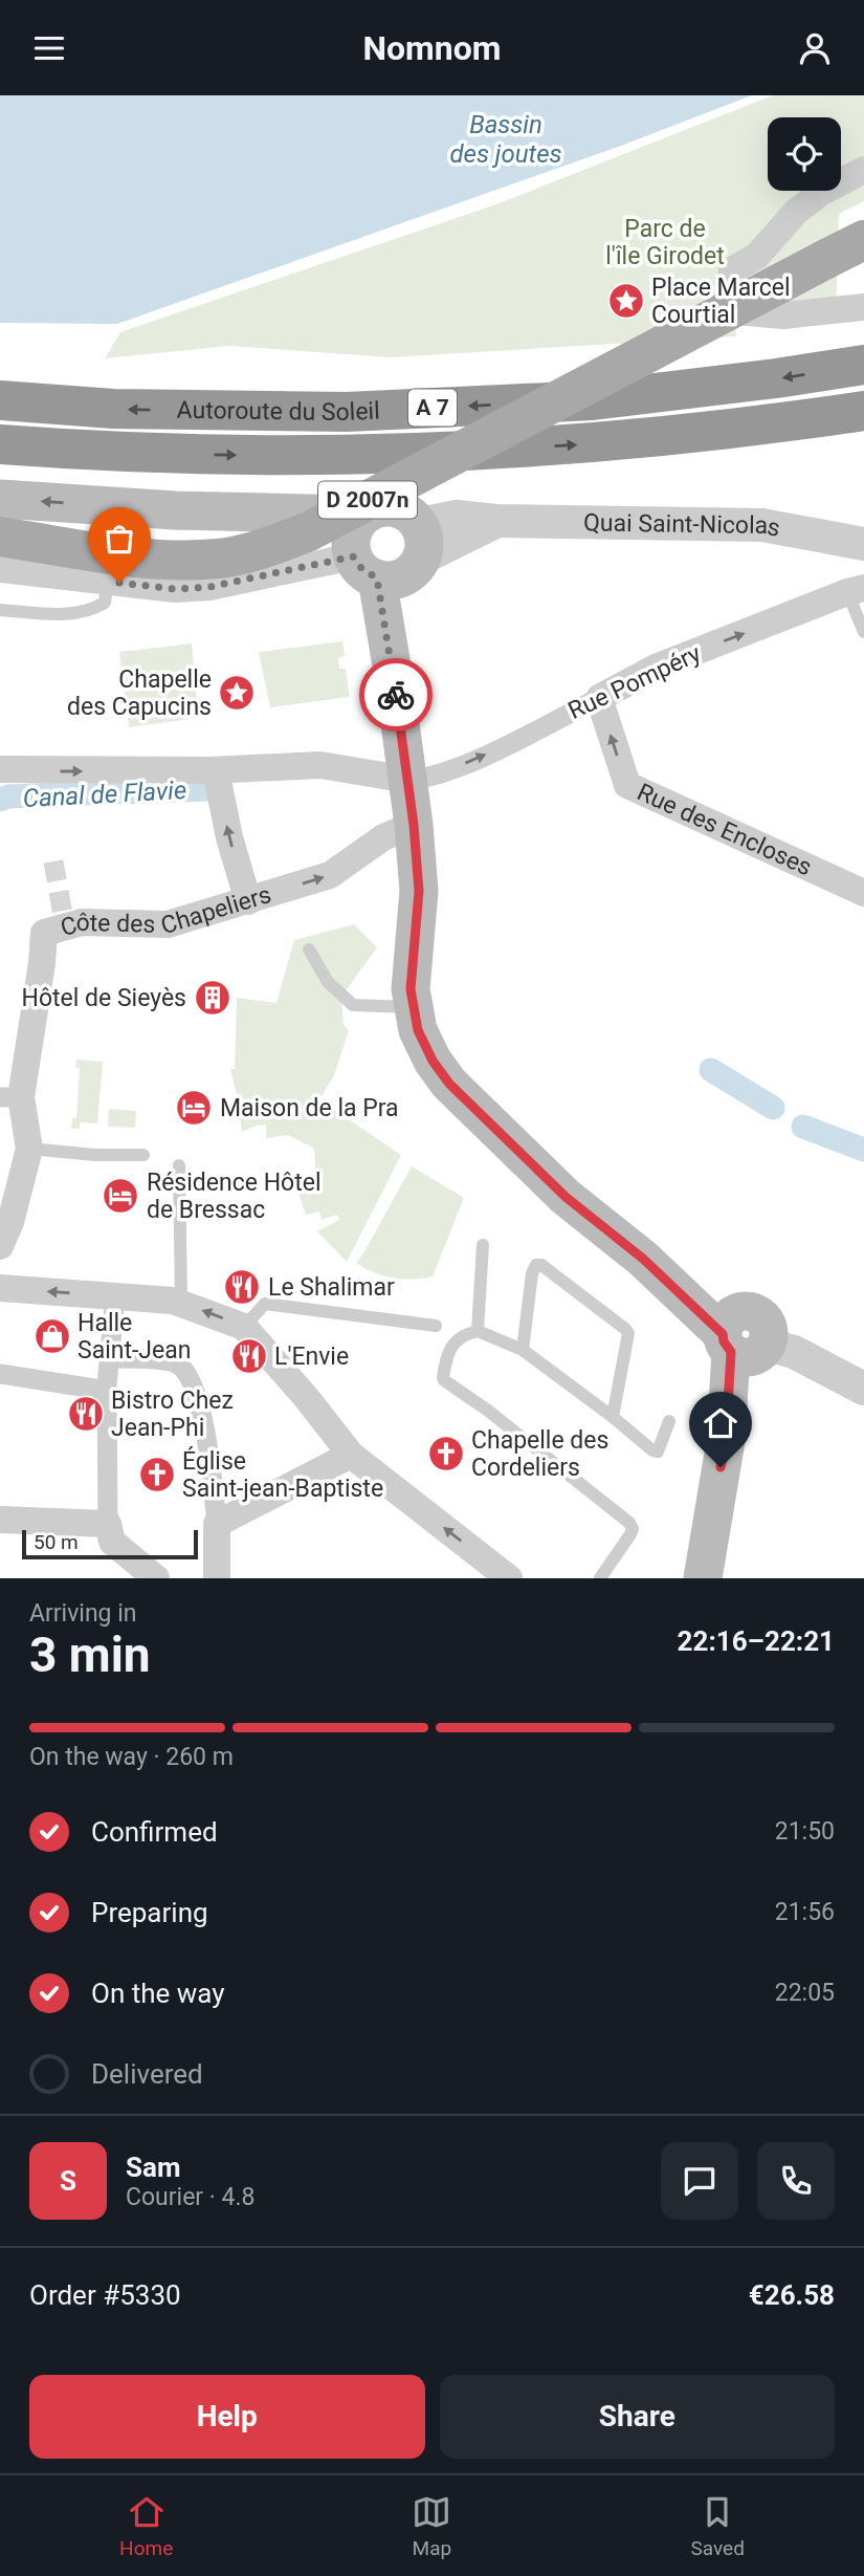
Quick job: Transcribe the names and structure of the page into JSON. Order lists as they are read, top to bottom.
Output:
{
  "streets": {
    "highway": ["A 7", "Autoroute du Soleil"],
    "main road": ["D 2007n"],
    "street": [
      "Quai Saint-Nicolas",
      "Rue Pompéry",
      "Rue des Encloses",
      "Côte des Chapeliers"
    ]
  },
  "crossings": [
    ["Rue Pompéry", "Rue des Encloses"]
  ],
  "one_way": ["Rue Pompéry", "Rue des Encloses"],
  "water": ["Bassin des joutes", "Canal de Flavie"],
  "parks": ["Parc de l'île Girodet"],
  "places": {
    "place": ["Place Marcel Courtial", "Chapelle des Capucins"],
    "building": ["Hôtel de Sieyès"],
    "hotel": ["Maison de la Pra", "Résidence Hôtel de Bressac"],
    "restaurant": ["Le Shalimar", "L'Envie", "Bistro Chez Jean-Phi"],
    "shop": ["Halle Saint-Jean"],
    "church": ["Chapelle des Cordeliers", "Église Saint-jean-Baptiste"]
  },
  "scale_bar": "50 m",
  "page": {
    "header": "Nomnom",
    "scale": "50 m",
    "heading": ["3 min", "Arriving in", "22:16–22:21"],
    "panel": [
      "Sam",
      "Courier · 4.8",
      "Order #5330",
      "€26.58"
    ],
    "bar": "On the way · 260 m",
    "list": [
      ["Confirmed", "21:50"],
      ["Preparing", "21:56"],
      ["On the way", "22:05"],
      "Delivered"
    ],
    "round": "S",
    "buttons": ["Help", "Share"],
    "tabs": ["Home", "Map", "Saved"]
  }
}
